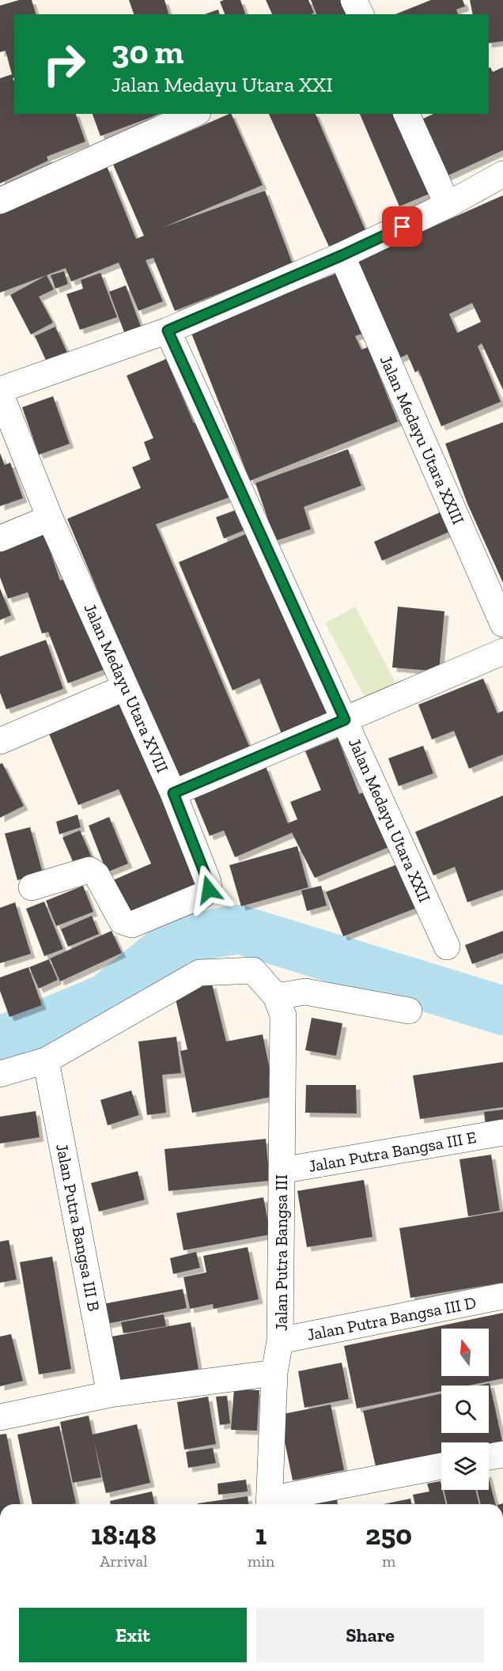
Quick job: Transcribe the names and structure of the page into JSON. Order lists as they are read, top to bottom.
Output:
{
  "streets": {
    "street": [
      "Jalan Medayu Utara XXIII",
      "Jalan Medayu Utara XVIII",
      "Jalan Medayu Utara XXII",
      "Jalan Putra Bangsa III E",
      "Jalan Putra Bangsa III B",
      "Jalan Putra Bangsa III",
      "Jalan Putra Bangsa III D"
    ]
  },
  "crossings": [
    ["Jalan Putra Bangsa III E", "Jalan Putra Bangsa III"],
    ["Jalan Putra Bangsa III", "Jalan Putra Bangsa III D"]
  ],
  "north": "top",
  "page": {
    "turn": ["30 m", "Jalan Medayu Utara XXI"],
    "eta": [
      "18:48",
      "Arrival",
      "1",
      "min",
      "250",
      "m"
    ],
    "buttons": ["Exit", "Share"]
  }
}
